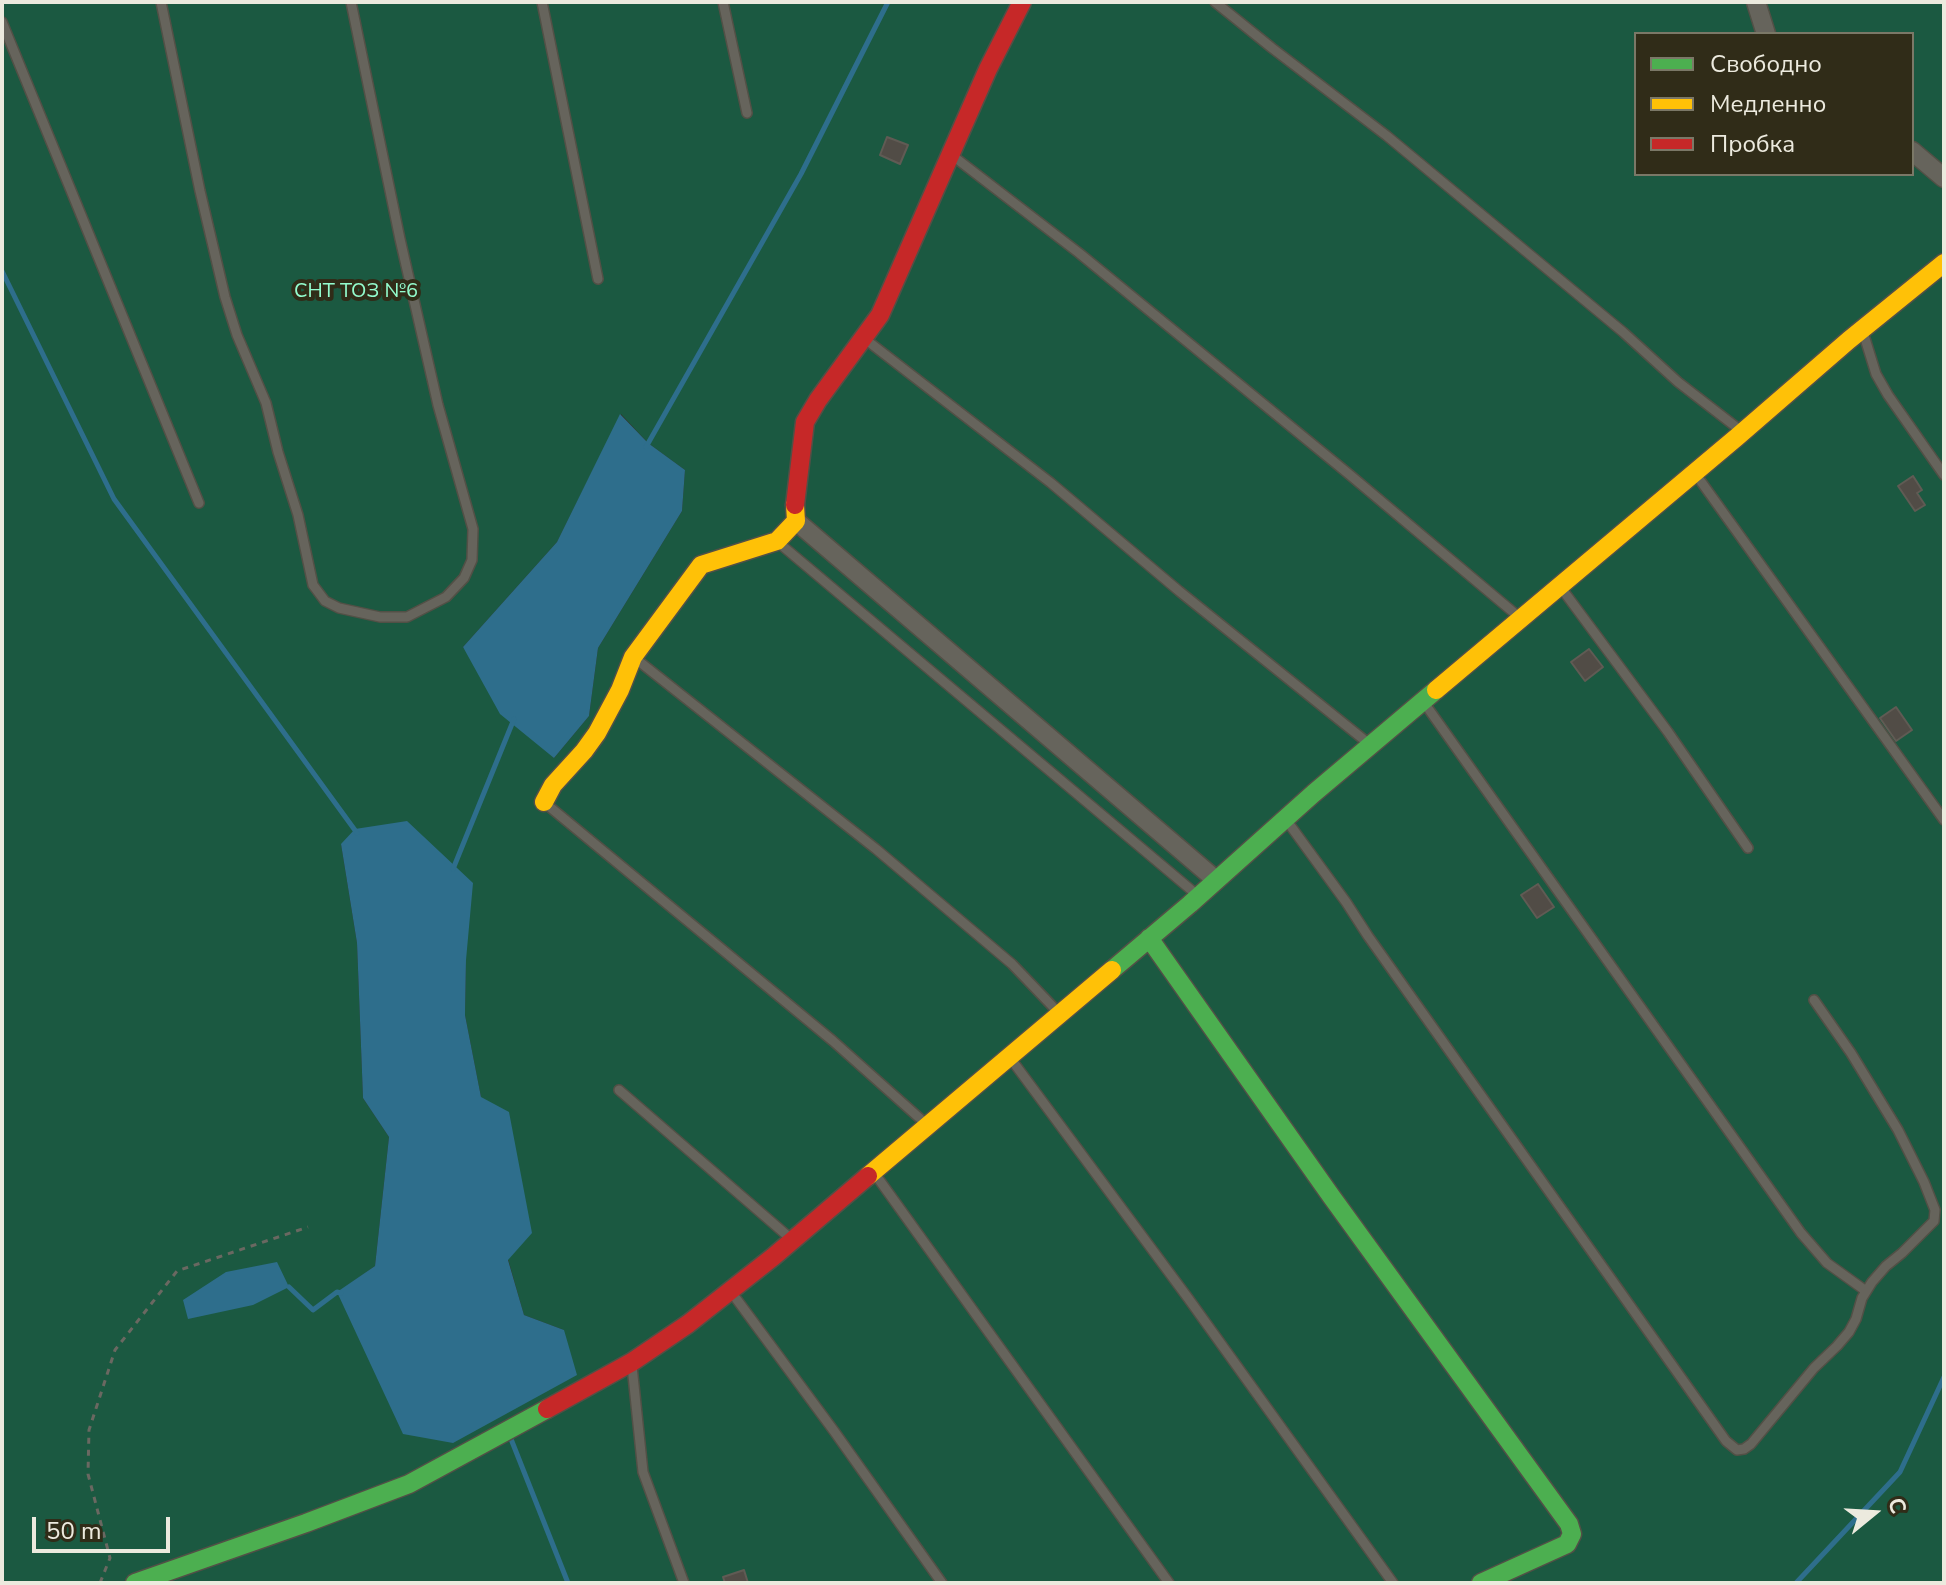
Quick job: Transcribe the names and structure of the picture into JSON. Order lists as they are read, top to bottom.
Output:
{
  "parks": ["СНТ ТОЗ №6"],
  "legend": ["Свободно", "Медленно", "Пробка"],
  "scale_bar": "50 m",
  "north": "right"
}
